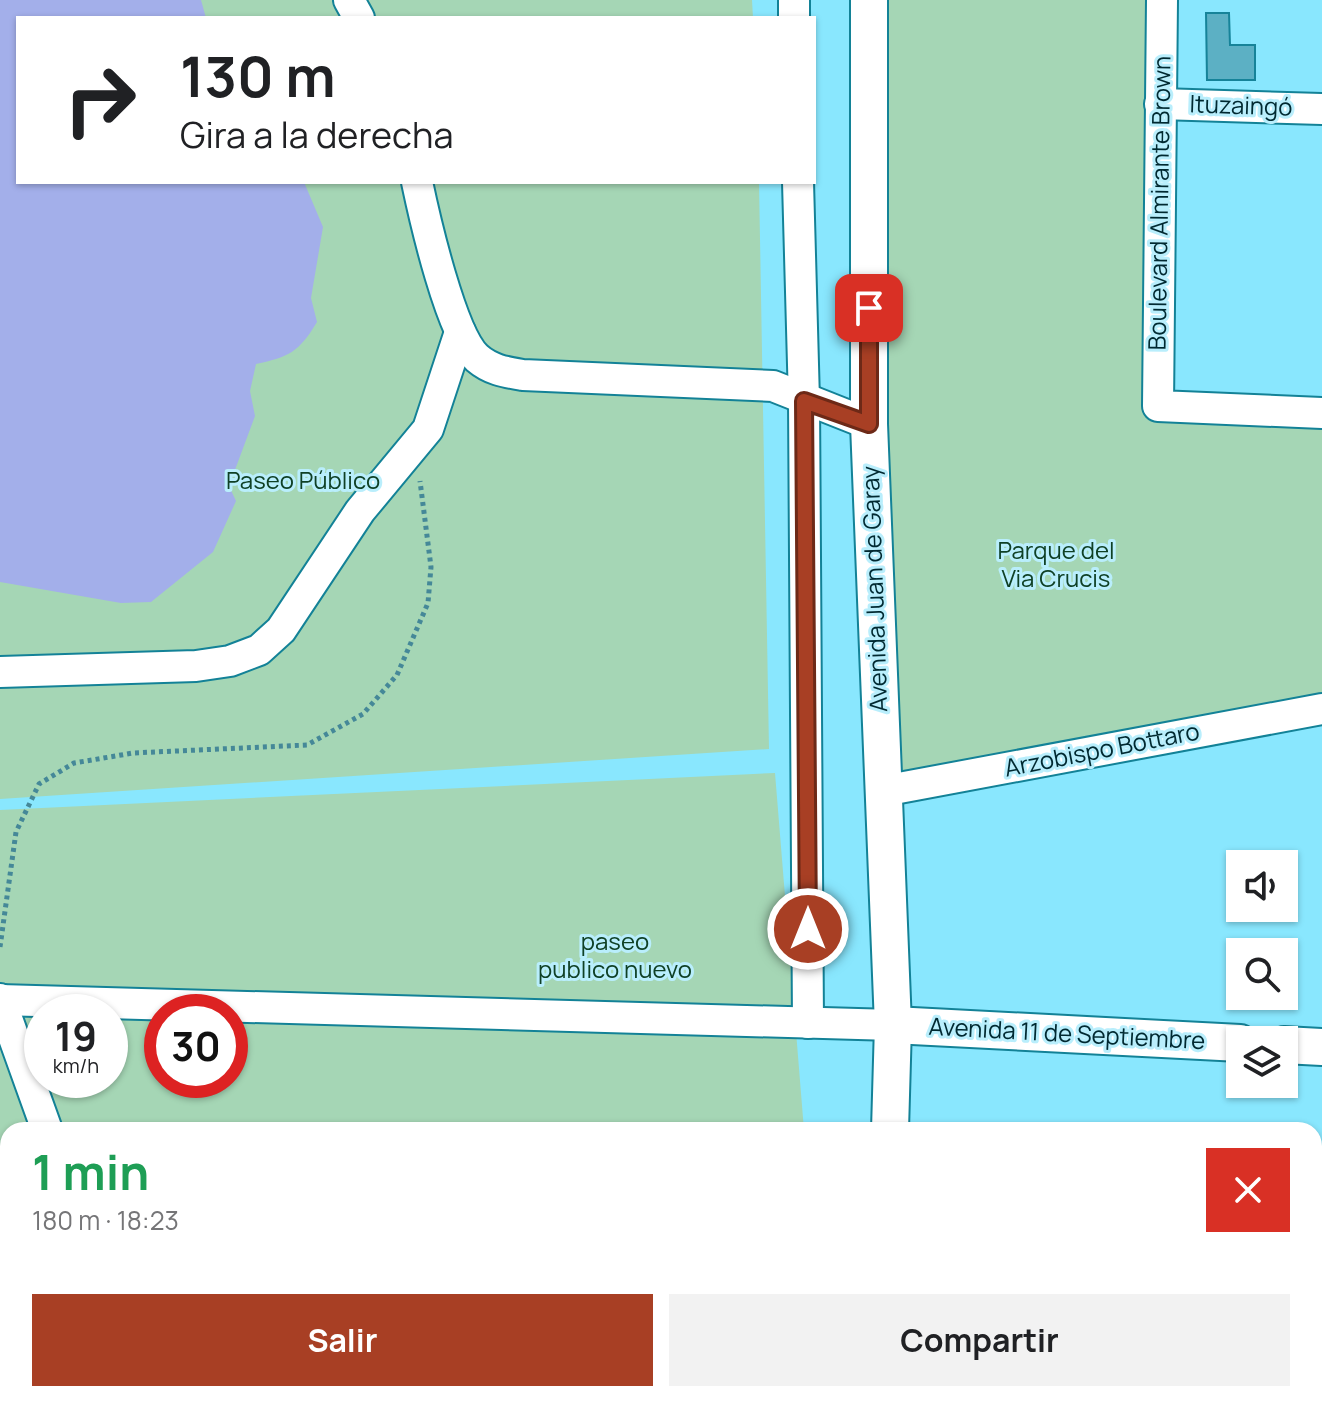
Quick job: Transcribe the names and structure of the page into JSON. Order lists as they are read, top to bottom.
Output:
{
  "streets": {
    "main road": ["Avenida Juan de Garay", "Avenida 11 de Septiembre"],
    "street": ["Ituzaingó", "Boulevard Almirante Brown", "Arzobispo Bottaro"]
  },
  "crossings": [
    ["Ituzaingó", "Boulevard Almirante Brown"],
    ["Avenida Juan de Garay", "Arzobispo Bottaro"],
    ["Avenida Juan de Garay", "Avenida 11 de Septiembre"]
  ],
  "parks": ["Paseo Público", "Parque del Via Crucis", "paseo publico nuevo"],
  "page": {
    "turn": ["130 m", "Gira a la derecha"],
    "speed": "19 km/h",
    "limit": "30",
    "heading": ["1 min", "180 m · 18:23"],
    "buttons": ["Salir", "Compartir"]
  }
}
